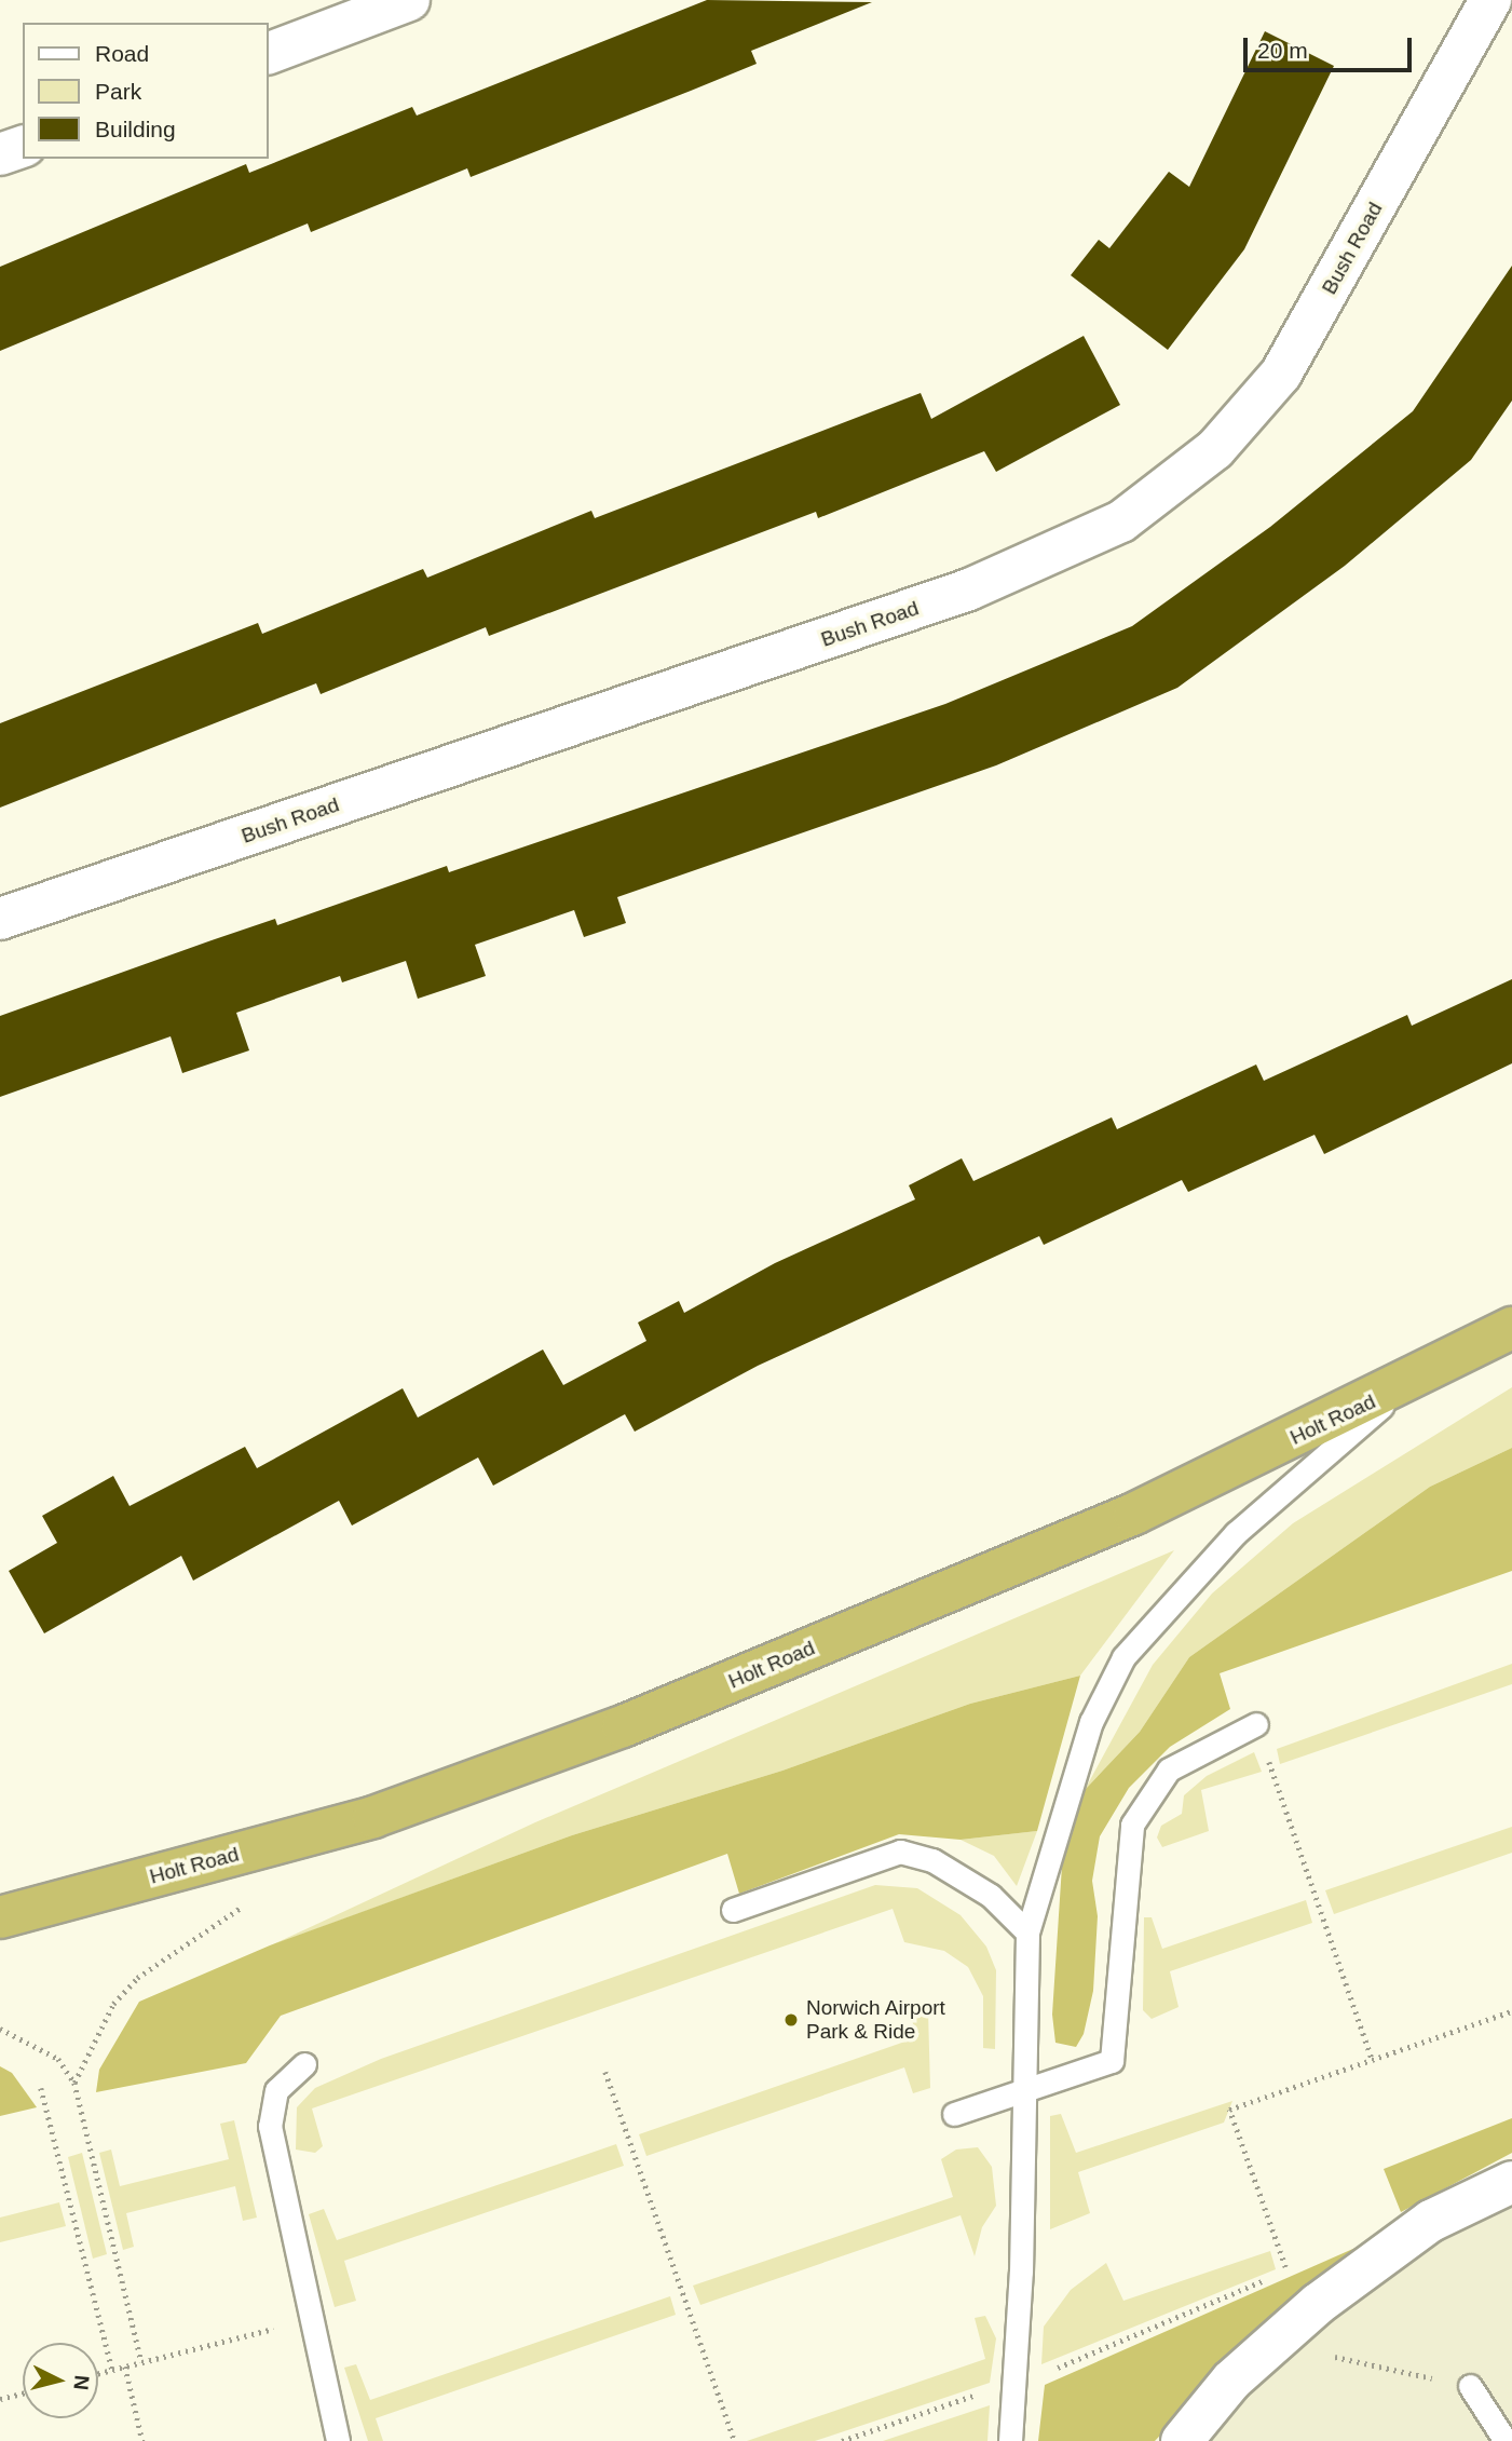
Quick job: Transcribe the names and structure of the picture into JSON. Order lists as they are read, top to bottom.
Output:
{
  "streets": {
    "highway": ["Holt Road"],
    "street": ["Bush Road"]
  },
  "places": ["Norwich Airport Park & Ride"],
  "legend": ["Road", "Park", "Building"],
  "scale_bar": "20 m",
  "north": "right"
}
